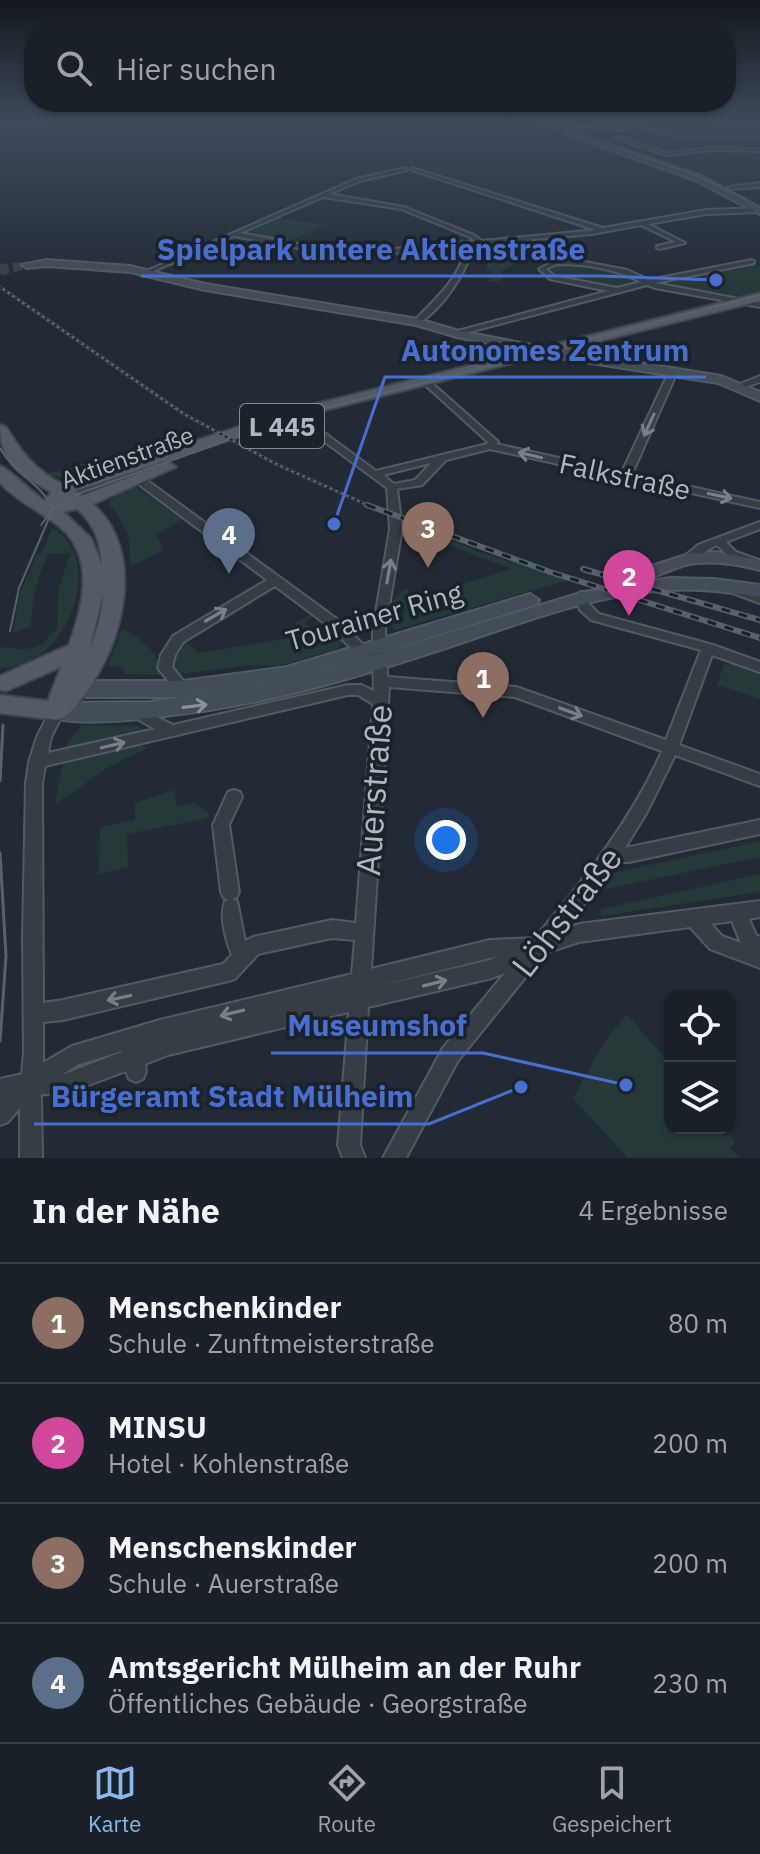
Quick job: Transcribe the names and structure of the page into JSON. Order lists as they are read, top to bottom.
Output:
{
  "streets": {
    "main road": ["L 445", "Aktienstraße", "Tourainer Ring"],
    "street": ["Falkstraße", "Auerstraße", "Löhstraße"]
  },
  "crossings": [
    ["Tourainer Ring", "Auerstraße"]
  ],
  "places": [
    "Spielpark untere Aktienstraße",
    "Autonomes Zentrum",
    "Museumshof",
    "Bürgeramt Stadt Mülheim"
  ],
  "page": {
    "search": "Hier suchen",
    "pins": [
      "3",
      "4",
      "2",
      "1"
    ],
    "heading": ["In der Nähe", "4 Ergebnisse"],
    "list": [
      {
        "mark": "1",
        "name": "Menschenkinder",
        "note": "Schule · Zunftmeisterstraße",
        "value": "80 m"
      },
      {
        "mark": "2",
        "name": "MINSU",
        "note": "Hotel · Kohlenstraße",
        "value": "200 m"
      },
      {
        "mark": "3",
        "name": "Menschenskinder",
        "note": "Schule · Auerstraße",
        "value": "200 m"
      },
      {
        "mark": "4",
        "name": "Amtsgericht Mülheim an der Ruhr",
        "note": "Öffentliches Gebäude · Georgstraße",
        "value": "230 m"
      }
    ],
    "nav": ["Karte", "Route", "Gespeichert"]
  }
}
